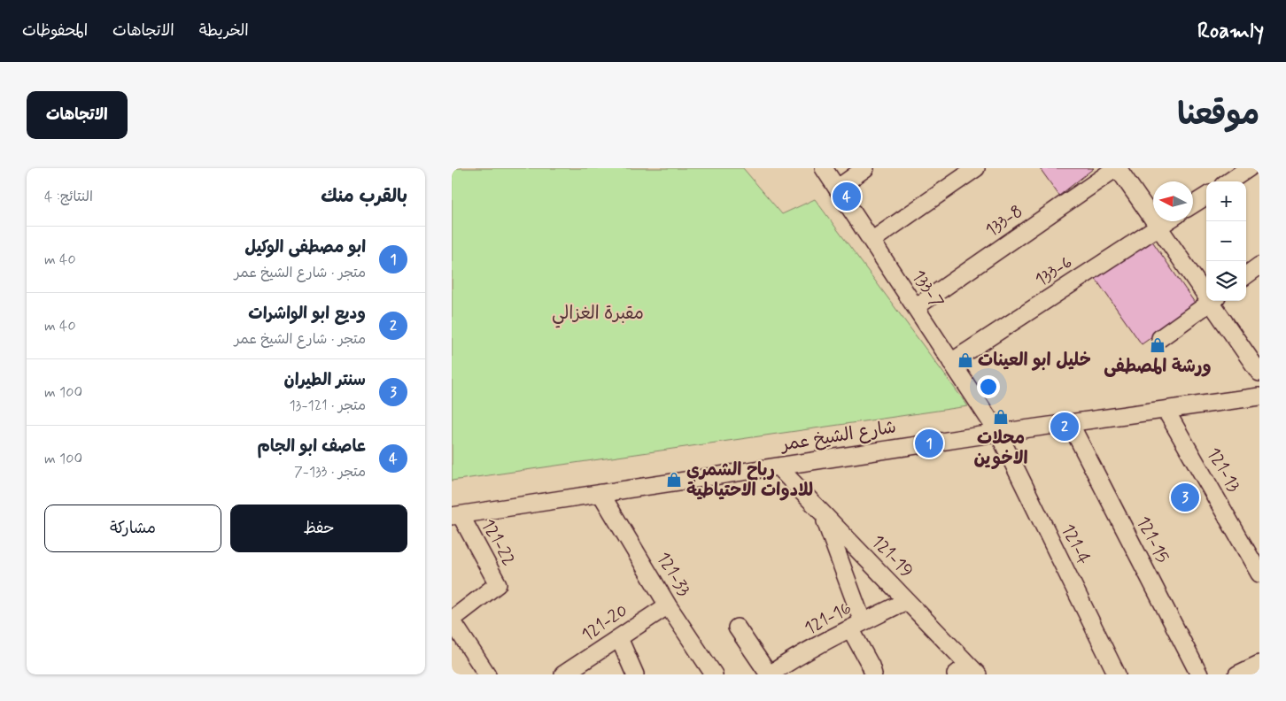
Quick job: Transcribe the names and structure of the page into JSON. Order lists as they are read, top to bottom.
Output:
{
  "streets": {
    "street": [
      "133-8",
      "133-6",
      "133-7",
      "شارع الشيخ عمر",
      "121-13",
      "121-15",
      "121-22",
      "121-4",
      "121-19",
      "121-33",
      "121-16",
      "121-20"
    ]
  },
  "crossings": [
    ["133-8", "133-7"],
    ["133-6", "133-7"],
    ["133-7", "شارع الشيخ عمر"],
    ["133-7", "121-4"],
    ["شارع الشيخ عمر", "121-13"],
    ["شارع الشيخ عمر", "121-15"],
    ["شارع الشيخ عمر", "121-22"],
    ["شارع الشيخ عمر", "121-4"],
    ["شارع الشيخ عمر", "121-19"],
    ["شارع الشيخ عمر", "121-33"],
    ["121-19", "121-16"],
    ["121-33", "121-20"]
  ],
  "parks": ["مقبرة الغزالي"],
  "places": {
    "shop": [
      "ورشة المصطفى",
      "خليل ابو العينات",
      "محلات الاخوين",
      "رباح الشمري للادوات الاحتياطية"
    ]
  },
  "north": "left",
  "page": {
    "header": "Roamly",
    "nav": ["الخريطة", "الاتجاهات", "المحفوظات"],
    "title": "موقعنا",
    "buttons": [
      "الاتجاهات",
      ["حفظ", "مشاركة"]
    ],
    "heading": ["بالقرب منك", "النتائج: 4"],
    "pins": [
      "4",
      "2",
      "1",
      "3"
    ],
    "map_buttons": ["+", "−"],
    "list": [
      {
        "mark": "1",
        "name": "ابو مصطفى الوكيل",
        "note": "متجر · شارع الشيخ عمر",
        "value": "40 m"
      },
      {
        "mark": "2",
        "name": "وديع ابو الواشرات",
        "note": "متجر · شارع الشيخ عمر",
        "value": "40 m"
      },
      {
        "mark": "3",
        "name": "سنتر الطيران",
        "note": "متجر · 121-13",
        "value": "100 m"
      },
      {
        "mark": "4",
        "name": "عاصف ابو الجام",
        "note": "متجر · 133-7",
        "value": "100 m"
      }
    ]
  }
}
